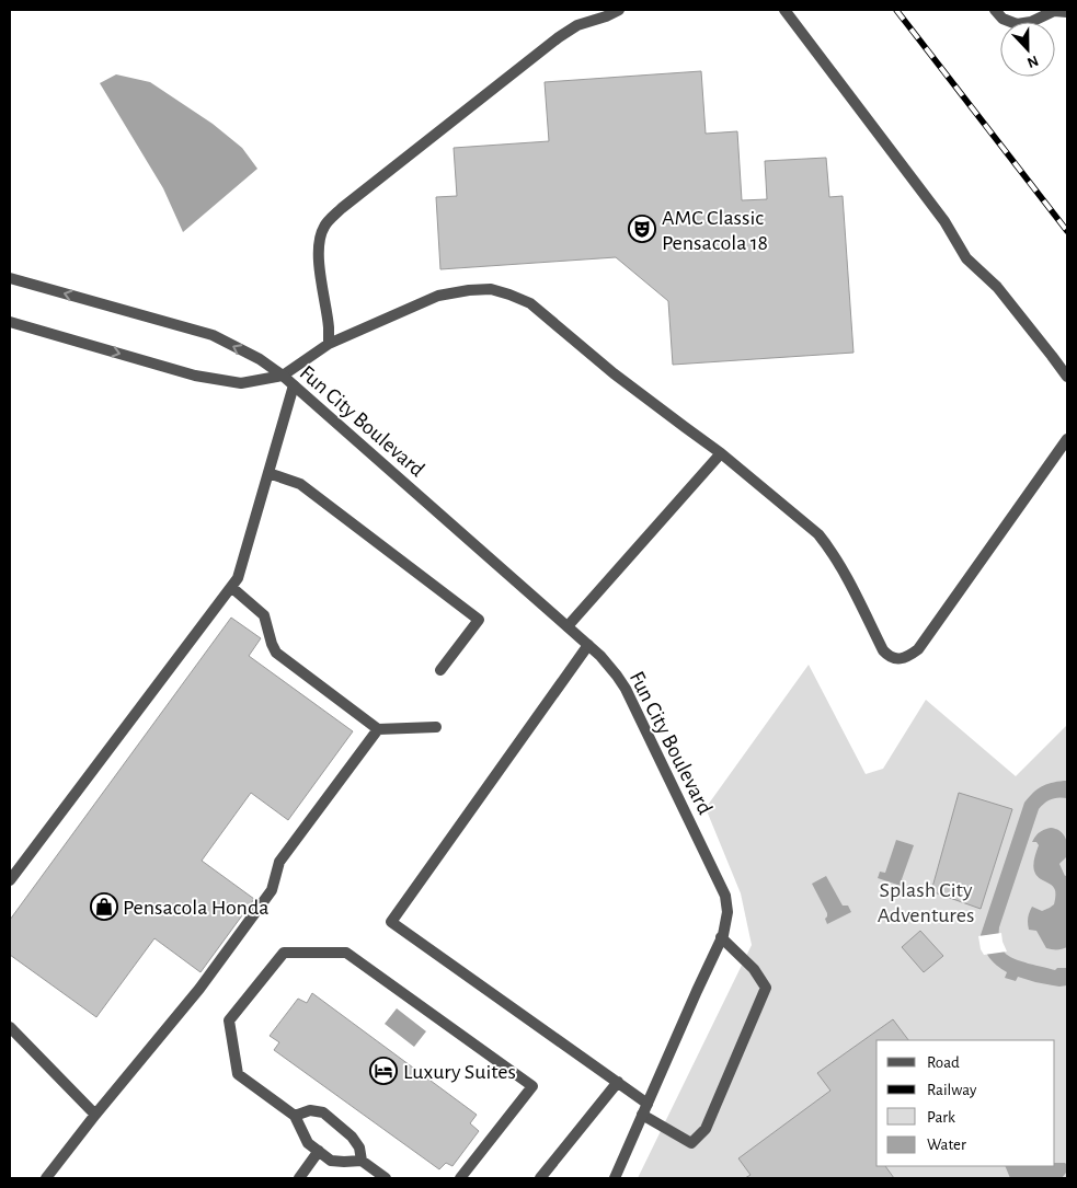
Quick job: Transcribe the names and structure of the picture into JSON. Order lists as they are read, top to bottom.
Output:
{
  "streets": {
    "street": ["Fun City Boulevard"]
  },
  "parks": ["Splash City Adventures"],
  "places": {
    "theatre": ["AMC Classic Pensacola 18"],
    "shop": ["Pensacola Honda"],
    "hotel": ["Luxury Suites"]
  },
  "legend": [
    "Road",
    "Railway",
    "Park",
    "Water"
  ],
  "north": "bottom"
}
